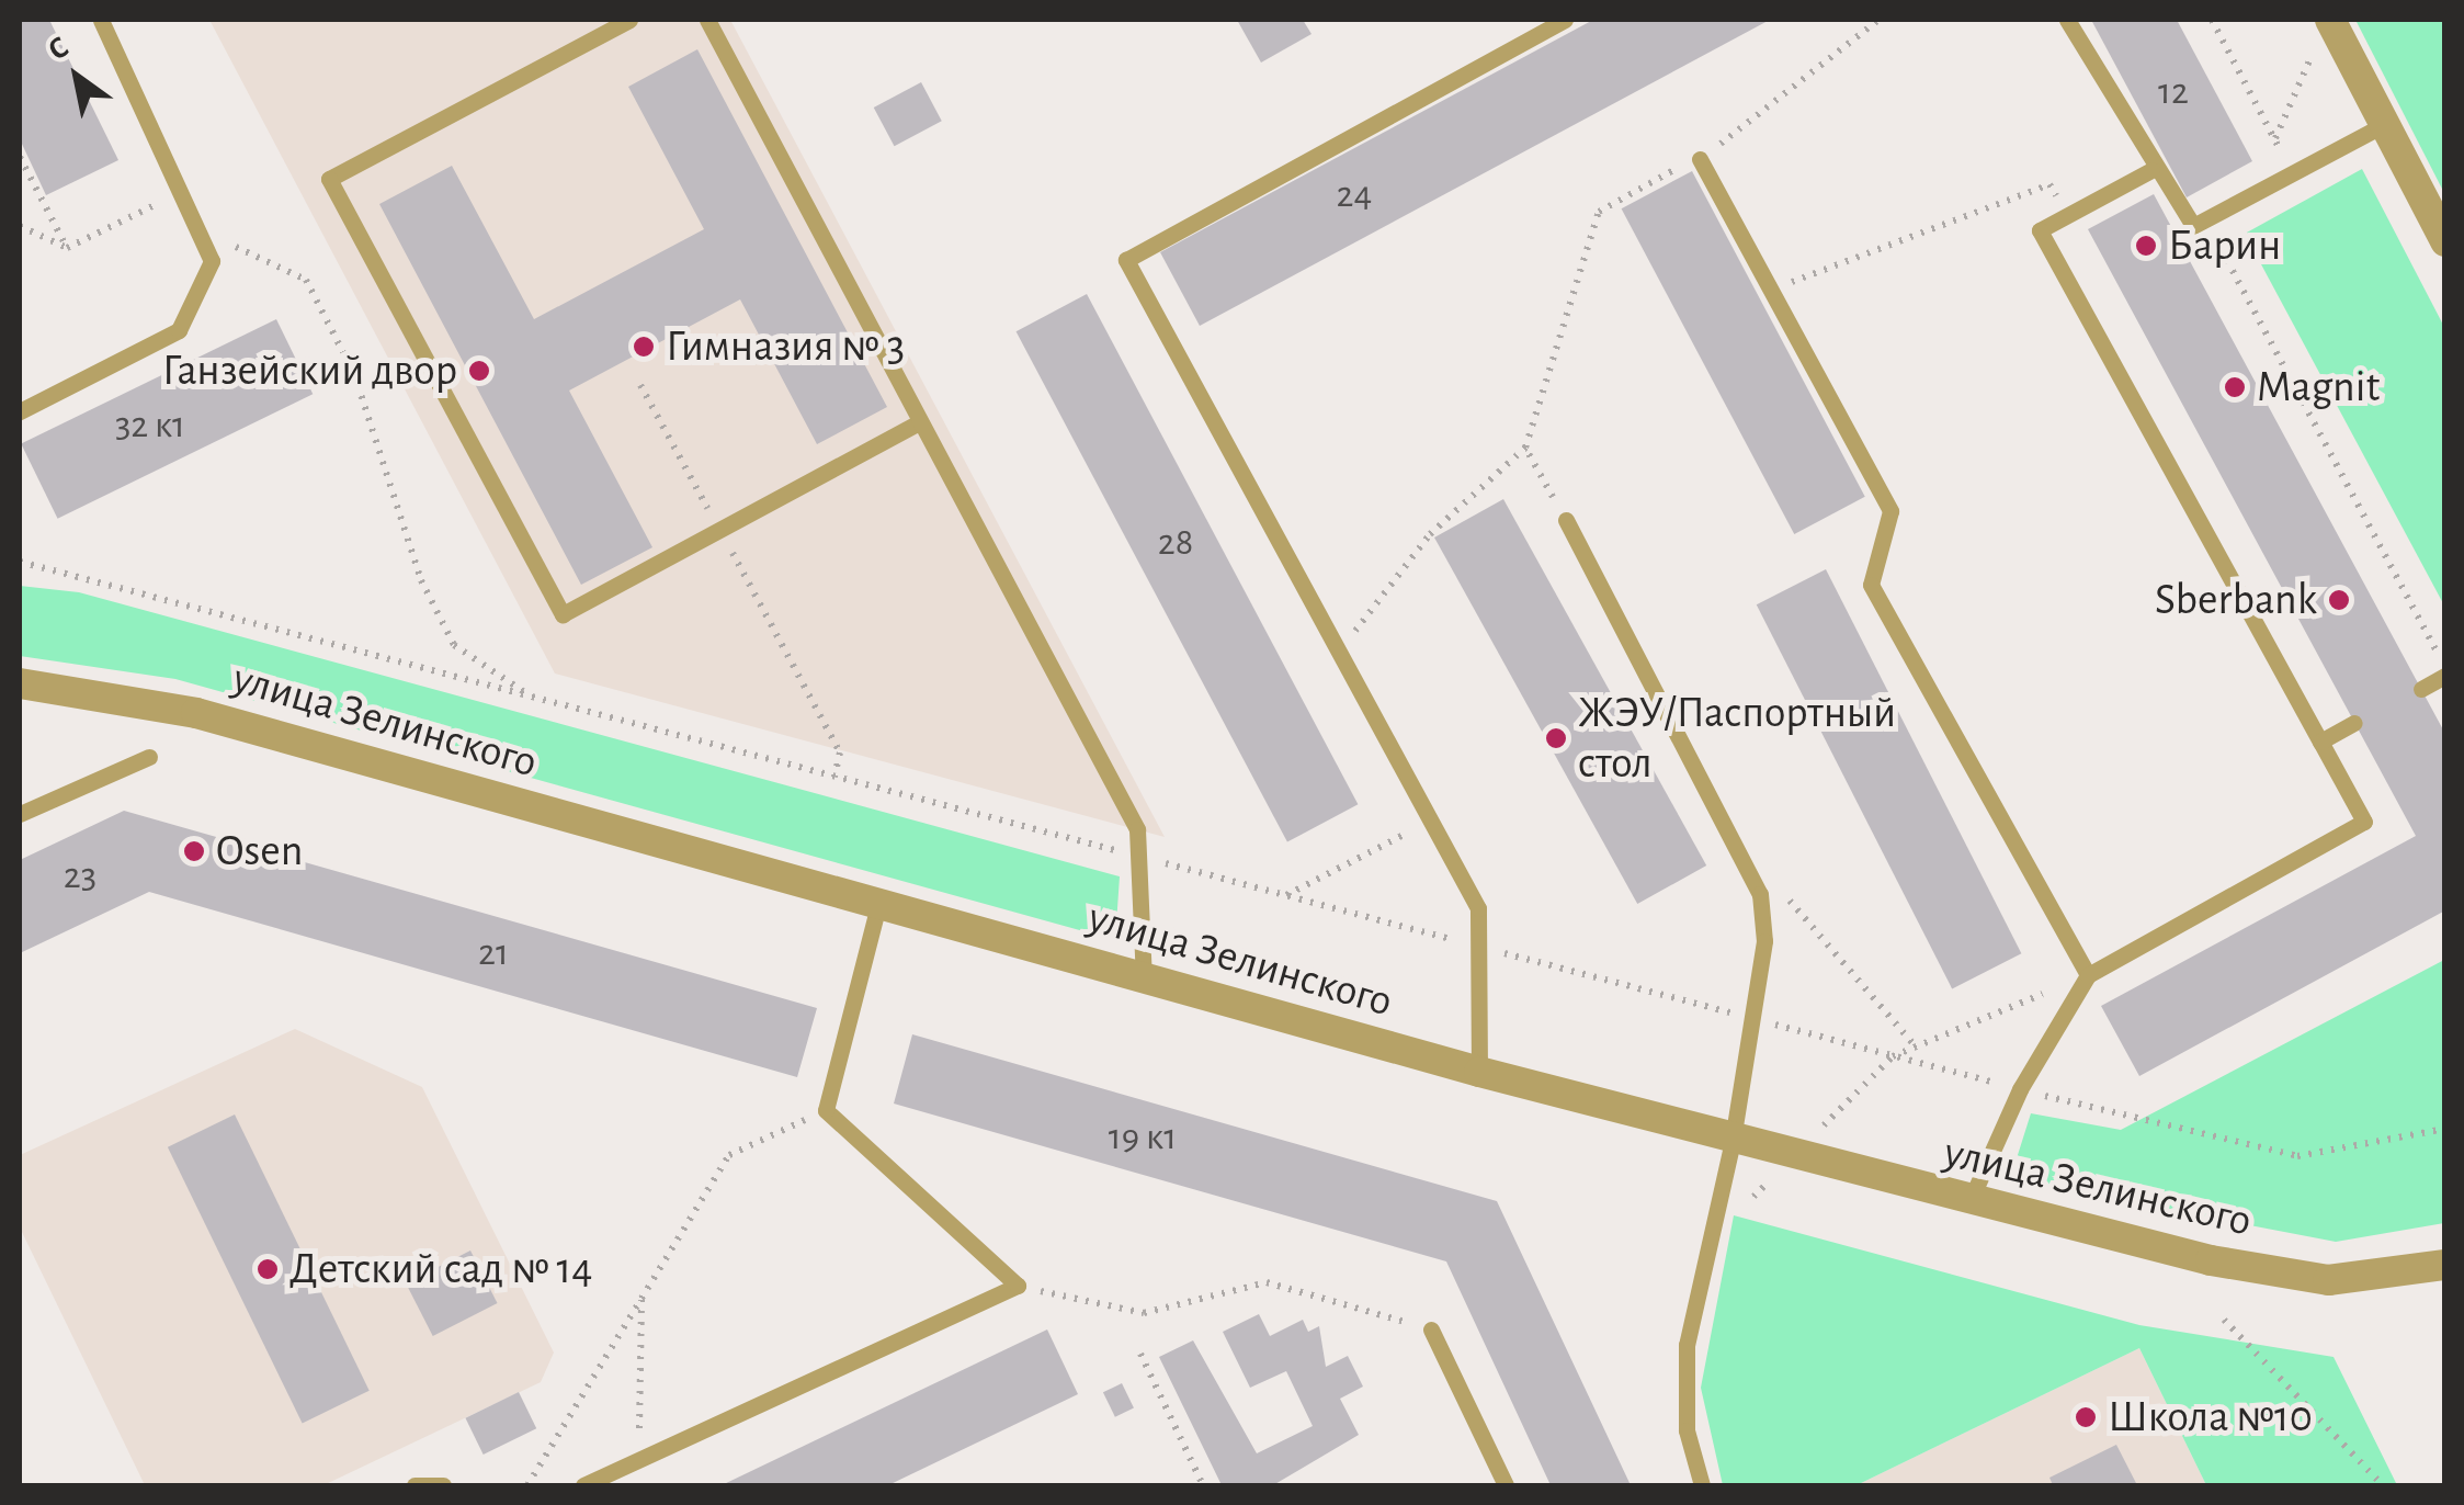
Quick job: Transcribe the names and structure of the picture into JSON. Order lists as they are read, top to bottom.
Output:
{
  "streets": {
    "street": ["улица Зелинского"]
  },
  "places": [
    "Барин",
    "Гимназия № 3",
    "Ганзейский двор",
    "Magnit",
    "Sberbank",
    "ЖЭУ/Паспортный стол",
    "Osen",
    "Детский сад № 14",
    "Школа №10"
  ],
  "house_numbers": [
    "12",
    "24",
    "32 к1",
    "28",
    "23",
    "21",
    "19 к1"
  ],
  "north": "top left"
}
